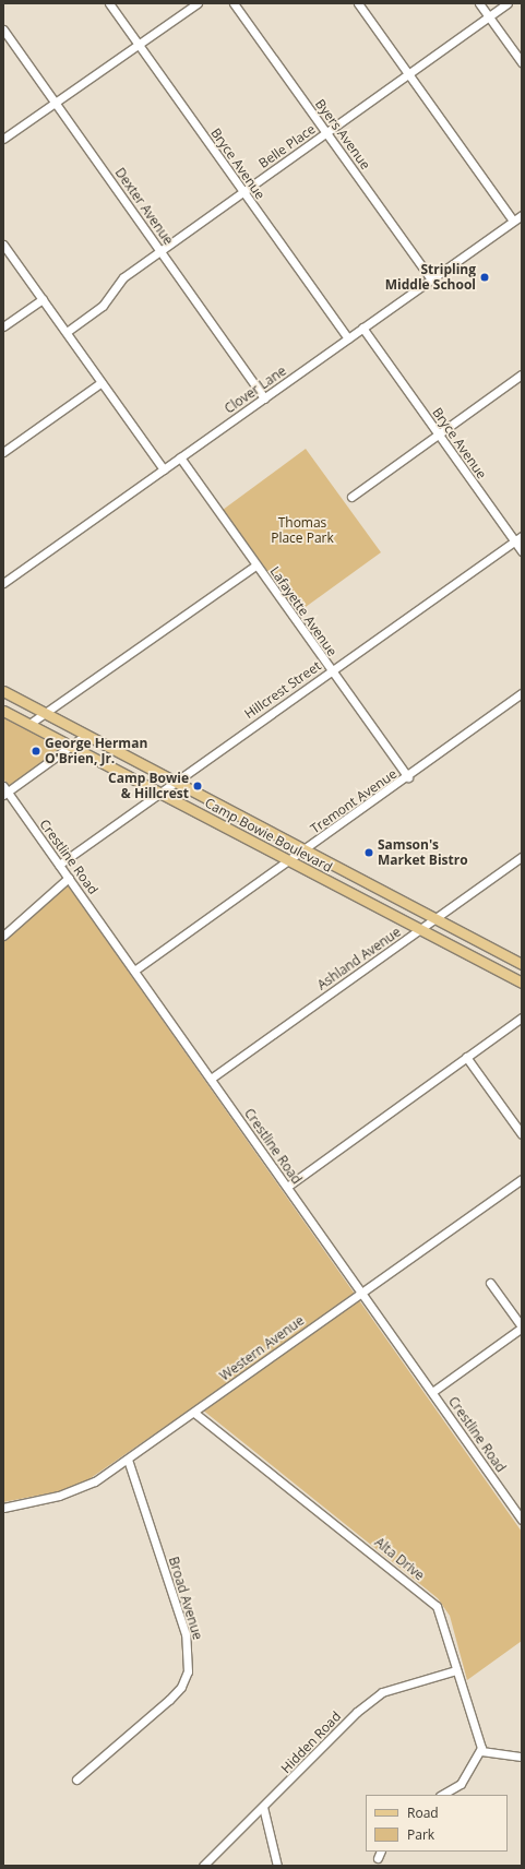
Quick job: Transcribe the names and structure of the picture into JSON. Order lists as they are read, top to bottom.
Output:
{
  "streets": {
    "main road": ["Camp Bowie Boulevard"],
    "street": [
      "Byers Avenue",
      "Belle Place",
      "Bryce Avenue",
      "Dexter Avenue",
      "Clover Lane",
      "Lafayette Avenue",
      "Hillcrest Street",
      "Tremont Avenue",
      "Crestline Road",
      "Ashland Avenue",
      "Western Avenue",
      "Alta Drive",
      "Broad Avenue",
      "Hidden Road"
    ]
  },
  "crossings": [
    ["Byers Avenue", "Belle Place"],
    ["Byers Avenue", "Clover Lane"],
    ["Belle Place", "Bryce Avenue"],
    ["Belle Place", "Dexter Avenue"],
    ["Bryce Avenue", "Clover Lane"],
    ["Bryce Avenue", "Hillcrest Street"],
    ["Dexter Avenue", "Clover Lane"],
    ["Clover Lane", "Lafayette Avenue"],
    ["Lafayette Avenue", "Hillcrest Street"],
    ["Lafayette Avenue", "Tremont Avenue"],
    ["Hillcrest Street", "Camp Bowie Boulevard"],
    ["Hillcrest Street", "Crestline Road"],
    ["Tremont Avenue", "Camp Bowie Boulevard"],
    ["Tremont Avenue", "Crestline Road"],
    ["Camp Bowie Boulevard", "Ashland Avenue"],
    ["Crestline Road", "Ashland Avenue"],
    ["Crestline Road", "Western Avenue"],
    ["Western Avenue", "Alta Drive"],
    ["Western Avenue", "Broad Avenue"],
    ["Alta Drive", "Hidden Road"]
  ],
  "parks": ["Thomas Place Park"],
  "places": [
    "Stripling Middle School",
    "George Herman O'Brien, Jr.",
    "Camp Bowie & Hillcrest",
    "Samson's Market Bistro"
  ],
  "legend": ["Road", "Park"]
}
